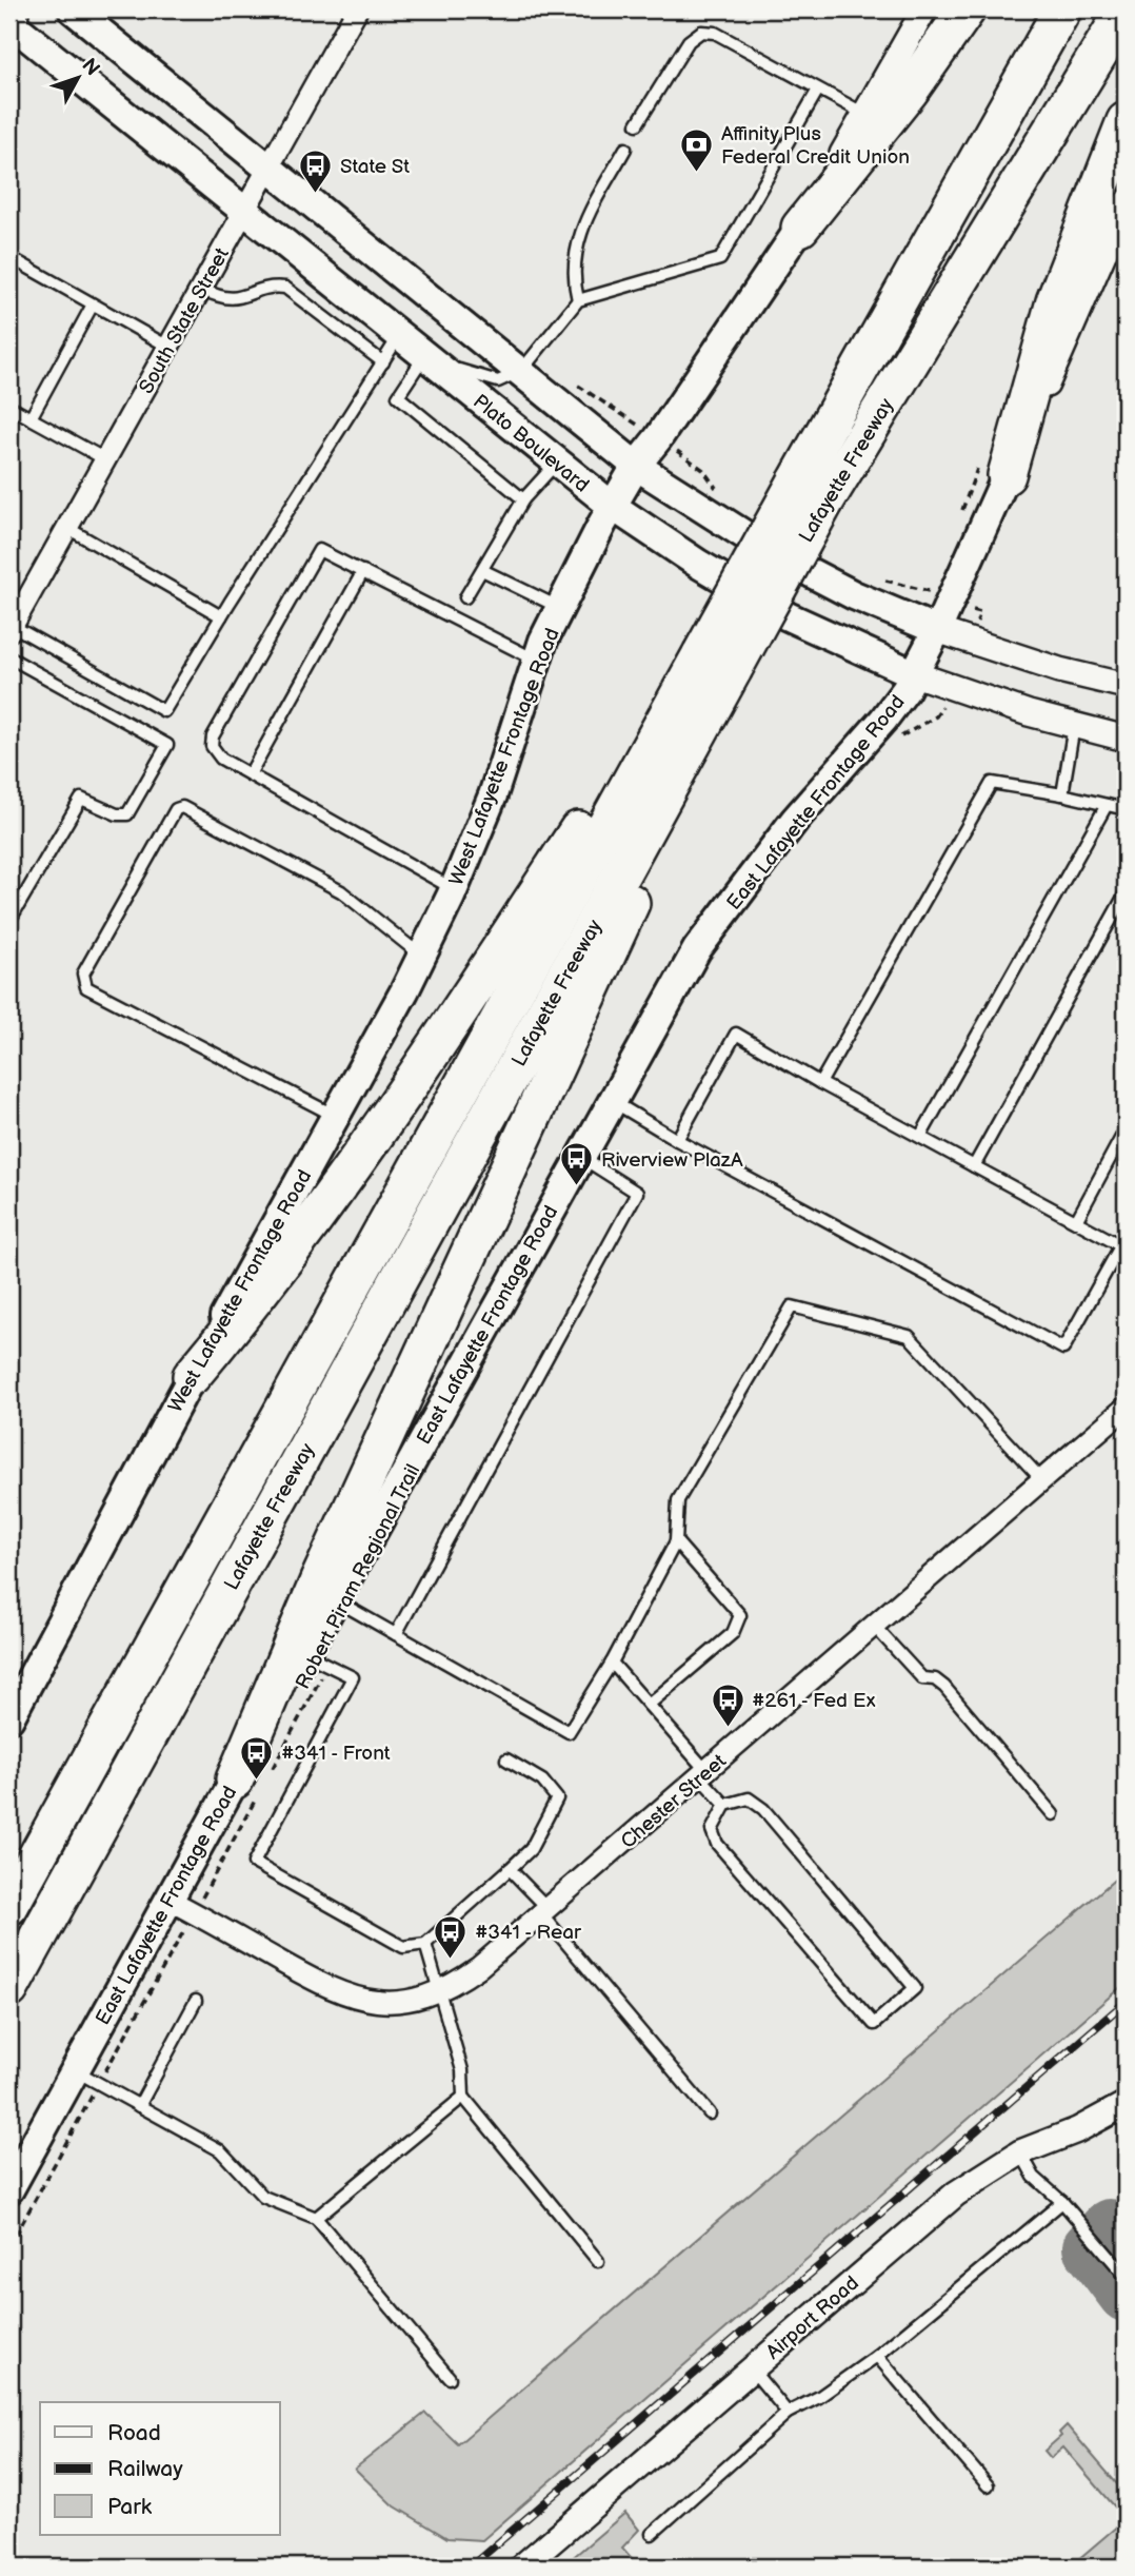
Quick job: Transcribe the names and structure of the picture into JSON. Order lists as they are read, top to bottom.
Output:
{
  "streets": {
    "highway": ["Lafayette Freeway"],
    "main road": ["Plato Boulevard", "West Lafayette Frontage Road", "East Lafayette Frontage Road"],
    "street": ["South State Street", "Chester Street", "Airport Road"],
    "path": ["Robert Piram Regional Trail"]
  },
  "crossings": [
    ["South State Street", "Plato Boulevard"],
    ["Plato Boulevard", "West Lafayette Frontage Road"],
    ["Plato Boulevard", "East Lafayette Frontage Road"],
    ["East Lafayette Frontage Road", "Robert Piram Regional Trail"],
    ["East Lafayette Frontage Road", "Chester Street"]
  ],
  "places": {
    "bank": ["Affinity Plus Federal Credit Union"],
    "bus stop": [
      "State St",
      "Riverview PlazA",
      "#261 - Fed Ex",
      "#341 - Front",
      "#341 - Rear"
    ]
  },
  "legend": ["Road", "Railway", "Park"],
  "north": "top right"
}
